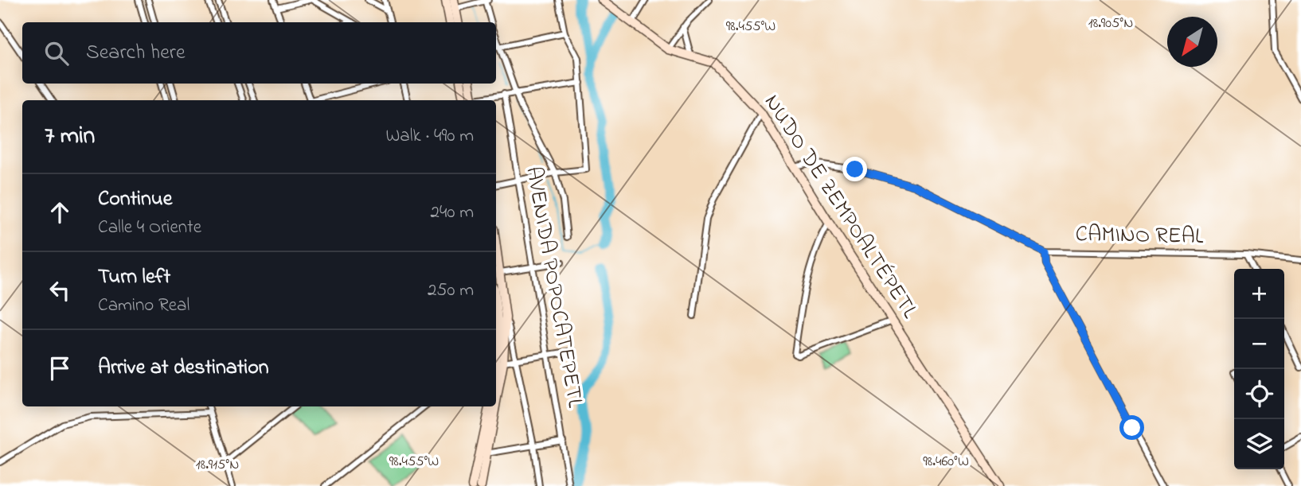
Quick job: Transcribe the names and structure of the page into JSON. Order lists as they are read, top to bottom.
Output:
{
  "streets": {
    "street": ["NUDO DE ZEMPOALTÉPETL", "CAMINO REAL", "AVENIDA POPOCATEPETL"]
  },
  "crossings": [
    ["NUDO DE ZEMPOALTÉPETL", "CAMINO REAL"]
  ],
  "north": "bottom left",
  "page": {
    "search": "Search here",
    "heading": ["7 min", "Walk · 490 m"],
    "list": [
      ["Continue", "Calle 4 Oriente", "240 m"],
      ["Turn left", "Camino Real", "250 m"],
      "Arrive at destination"
    ],
    "map_buttons": ["+", "−"]
  },
  "coordinates": [
    "18.905°N",
    "98.455°W",
    "98.460°W",
    "18.915°N"
  ]
}
